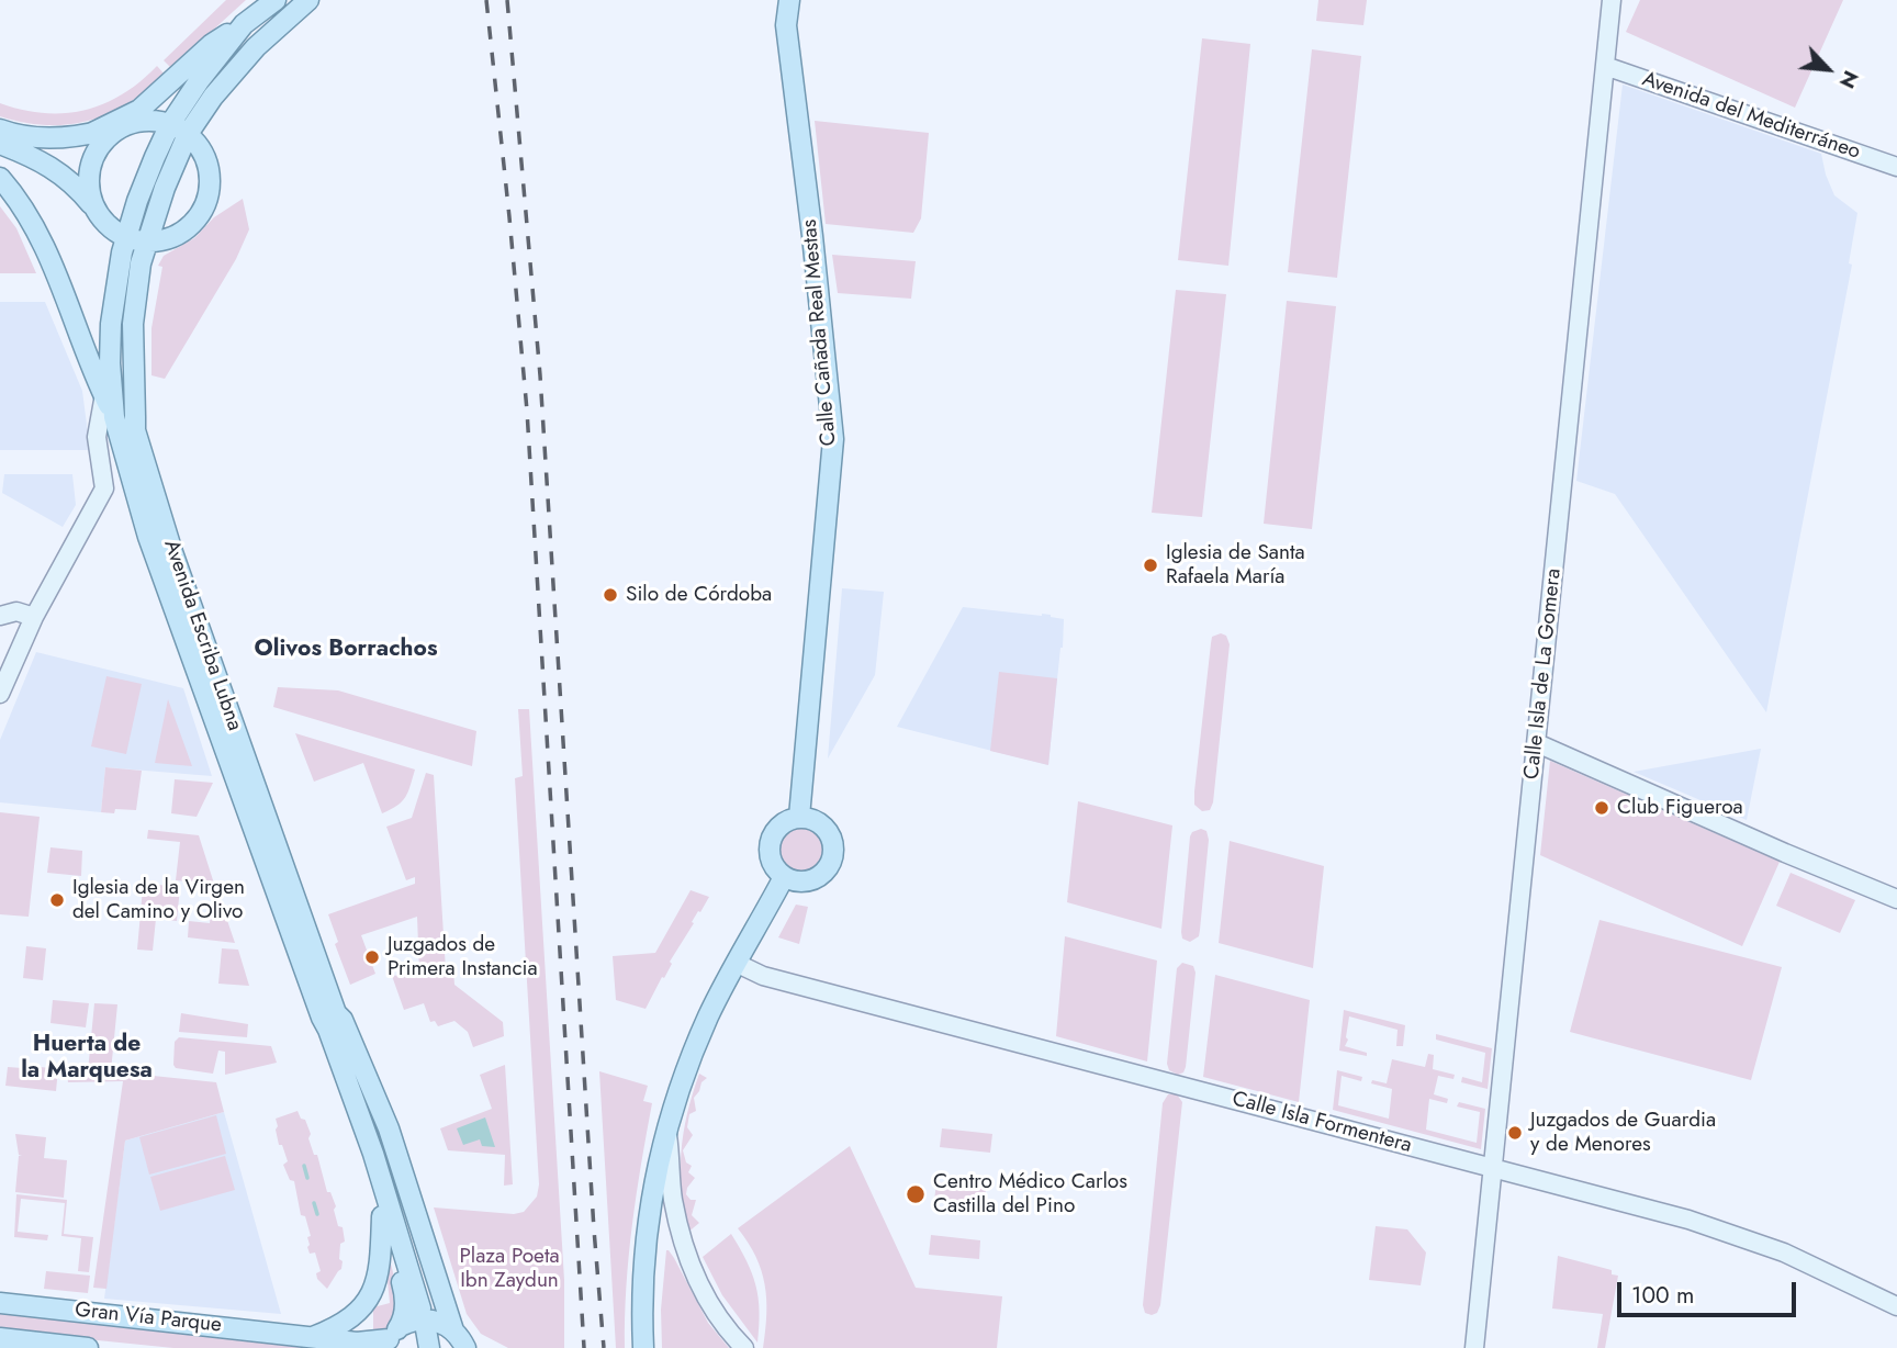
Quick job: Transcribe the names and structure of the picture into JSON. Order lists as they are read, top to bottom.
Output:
{
  "streets": {
    "main road": [
      "Avenida del Mediterráneo",
      "Calle Cañada Real Mestas",
      "Avenida Escriba Lubna",
      "Calle Isla de La Gomera",
      "Calle Isla Formentera",
      "Gran Vía Parque"
    ]
  },
  "crossings": [
    ["Avenida del Mediterráneo", "Calle Isla de La Gomera"],
    ["Avenida Escriba Lubna", "Gran Vía Parque"],
    ["Calle Isla de La Gomera", "Calle Isla Formentera"]
  ],
  "districts": ["Olivos Borrachos", "Huerta de la Marquesa"],
  "parks": ["Plaza Poeta Ibn Zaydun"],
  "places": [
    "Iglesia de Santa Rafaela María",
    "Silo de Córdoba",
    "Club Figueroa",
    "Iglesia de la Virgen del Camino y Olivo",
    "Juzgados de Primera Instancia",
    "Juzgados de Guardia y de Menores",
    "Centro Médico Carlos Castilla del Pino"
  ],
  "scale_bar": "100 m",
  "north": "bottom right"
}
